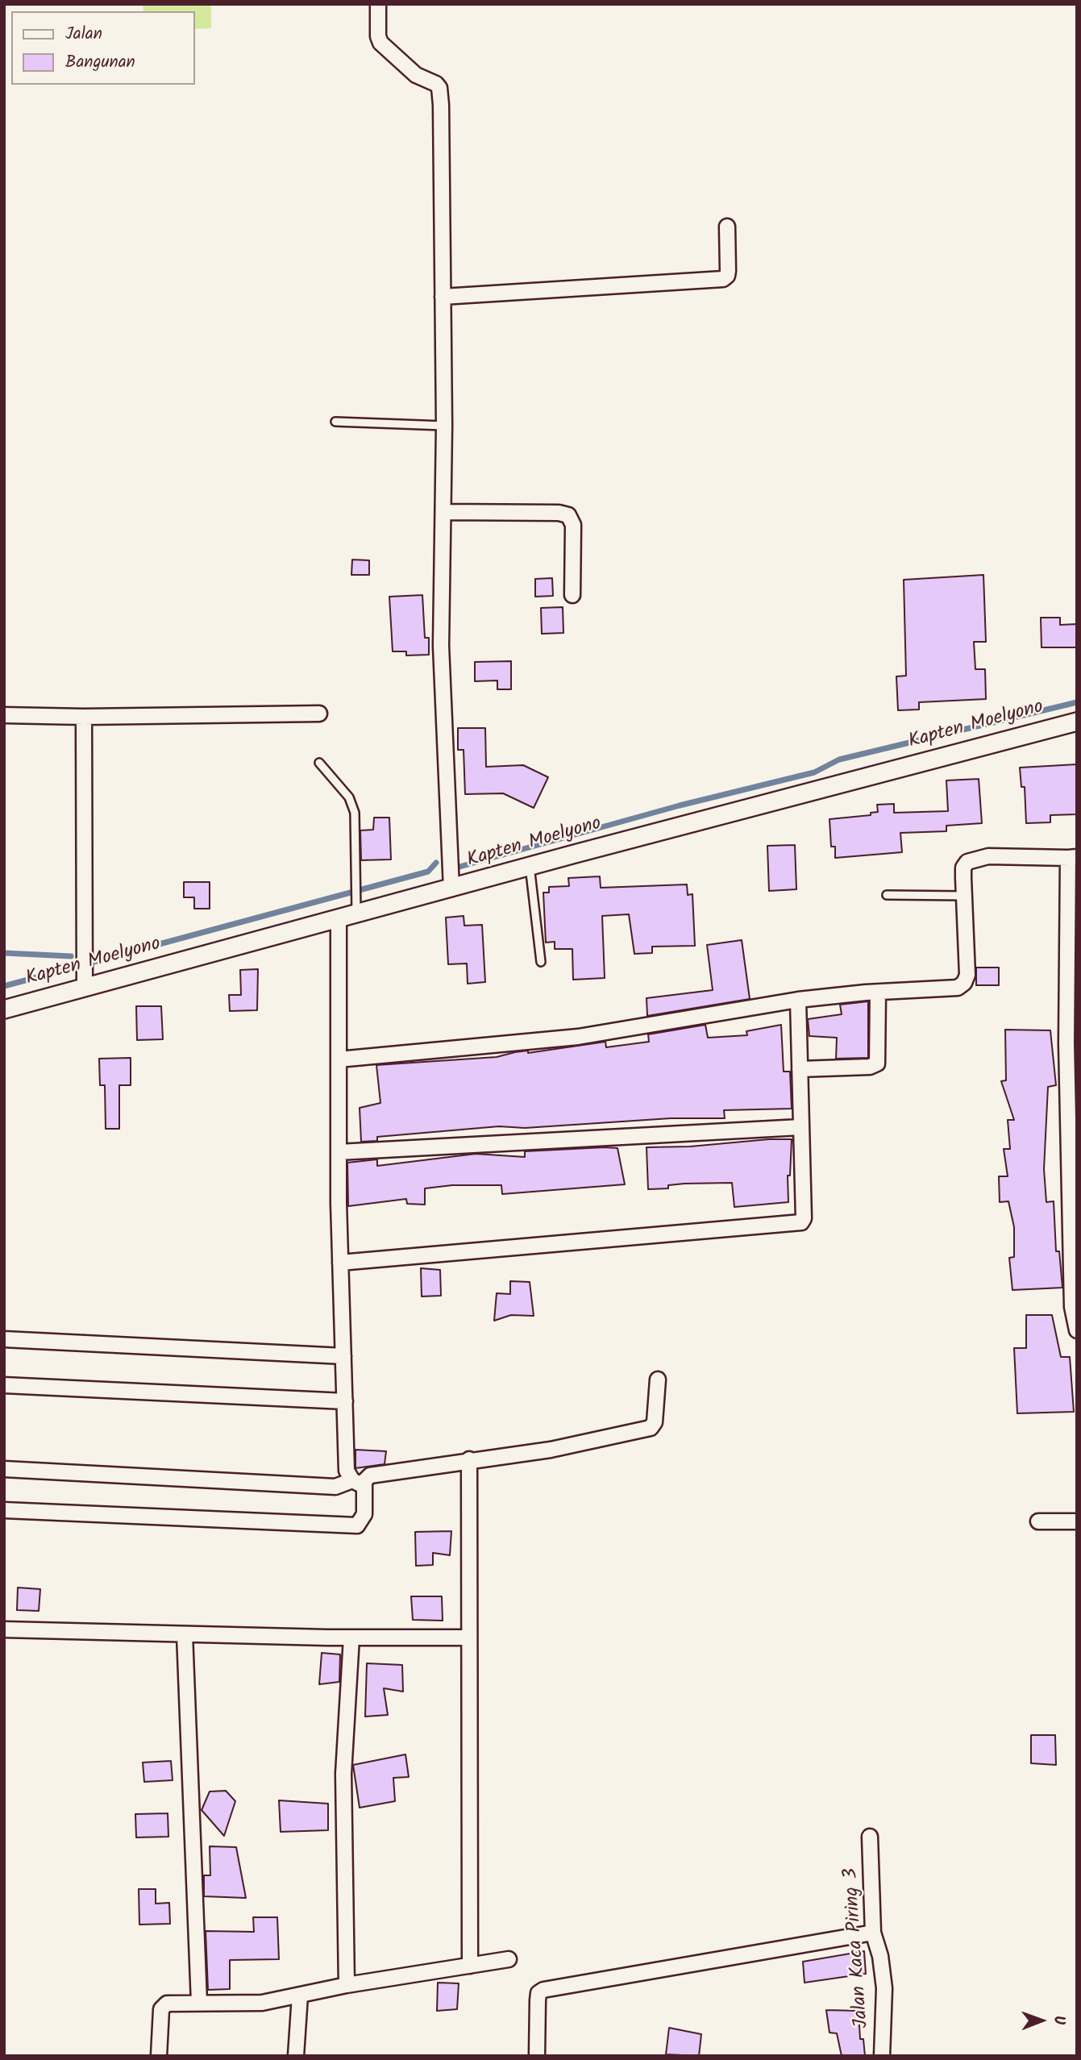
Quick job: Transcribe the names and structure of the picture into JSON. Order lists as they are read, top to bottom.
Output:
{
  "streets": {
    "street": ["Kapten Moelyono", "Jalan Kaca Piring 3"]
  },
  "legend": ["Jalan", "Bangunan"],
  "north": "right"
}
